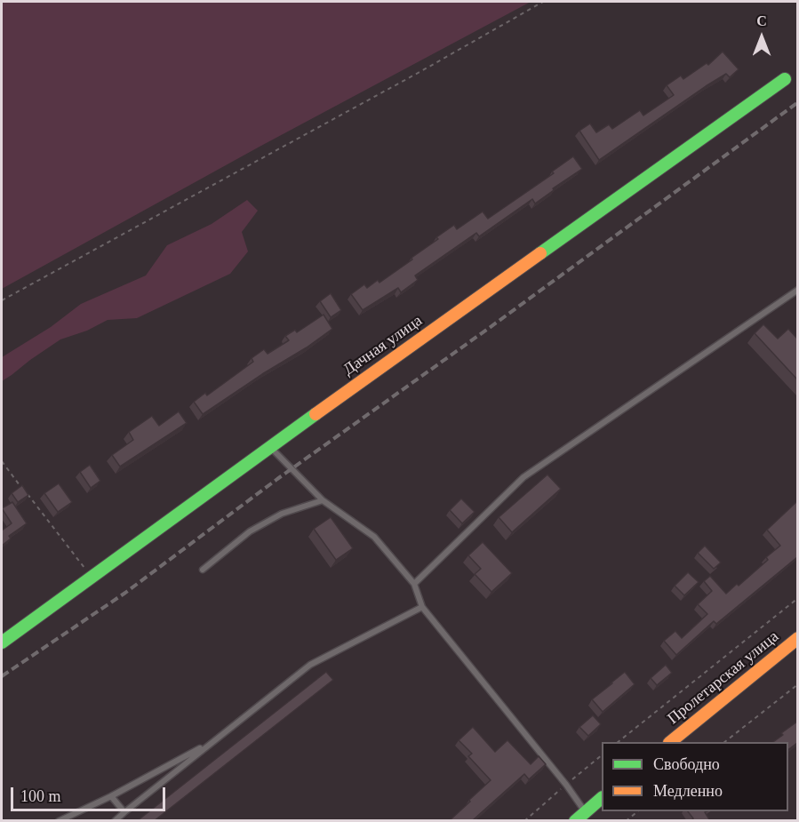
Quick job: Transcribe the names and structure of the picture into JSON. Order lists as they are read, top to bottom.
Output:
{
  "streets": {
    "street": ["Дачная улица", "Пролетарская улица"]
  },
  "legend": ["Свободно", "Медленно"],
  "scale_bar": "100 m",
  "north": "top"
}
